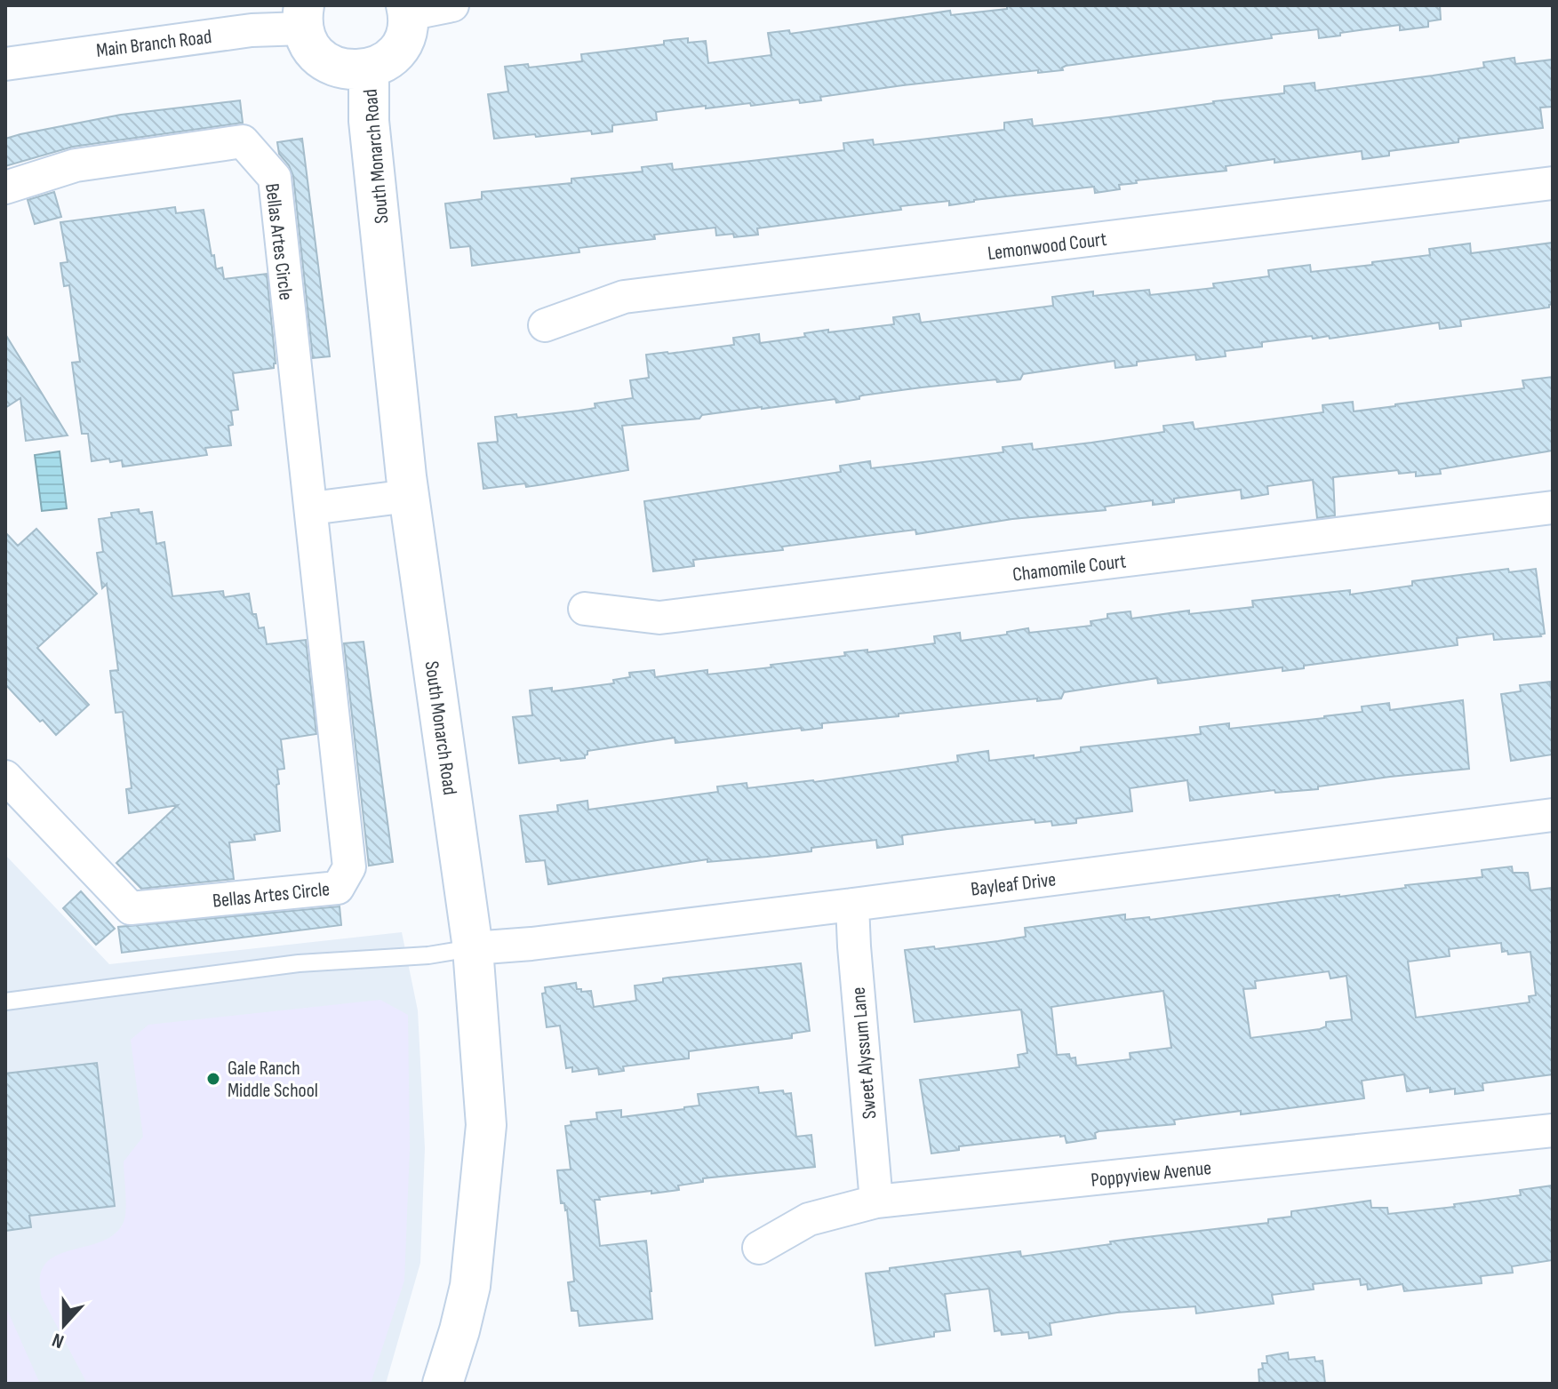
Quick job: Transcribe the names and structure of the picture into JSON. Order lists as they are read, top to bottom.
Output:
{
  "streets": {
    "street": [
      "Main Branch Road",
      "South Monarch Road",
      "Bellas Artes Circle",
      "Lemonwood Court",
      "Chamomile Court",
      "Bayleaf Drive",
      "Sweet Alyssum Lane",
      "Poppyview Avenue"
    ]
  },
  "crossings": [
    ["South Monarch Road", "Bayleaf Drive"],
    ["Bayleaf Drive", "Sweet Alyssum Lane"],
    ["Sweet Alyssum Lane", "Poppyview Avenue"]
  ],
  "places": ["Gale Ranch Middle School"],
  "north": "bottom"
}
